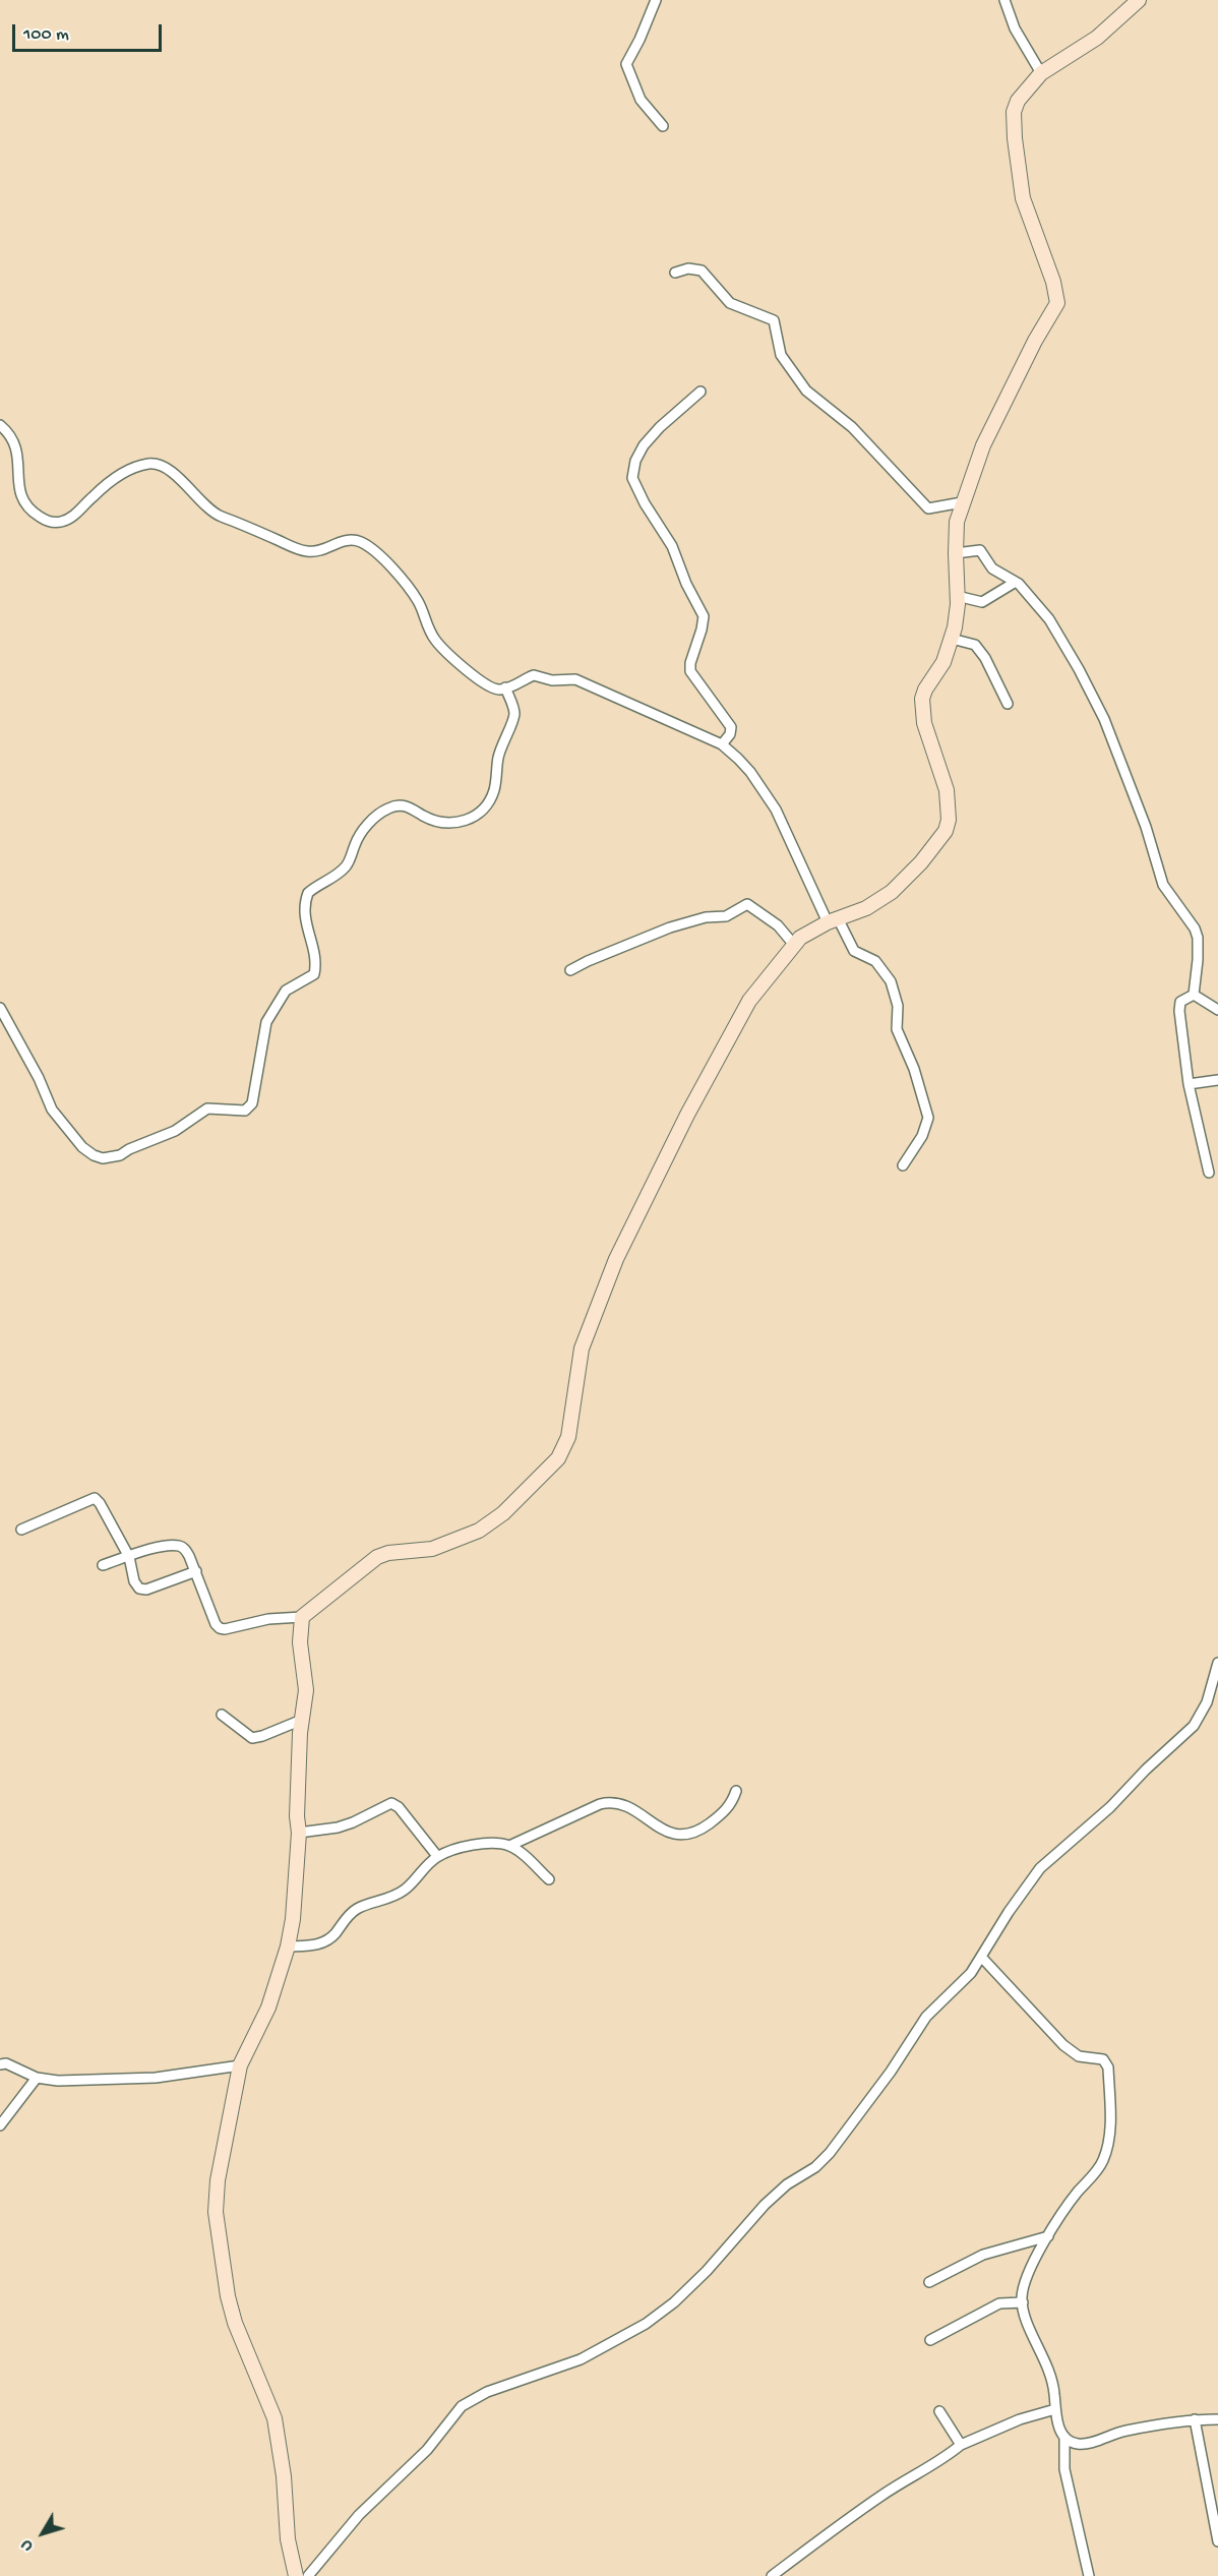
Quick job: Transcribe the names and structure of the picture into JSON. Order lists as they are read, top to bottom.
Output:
{
  "scale_bar": "100 m",
  "north": "bottom left"
}
